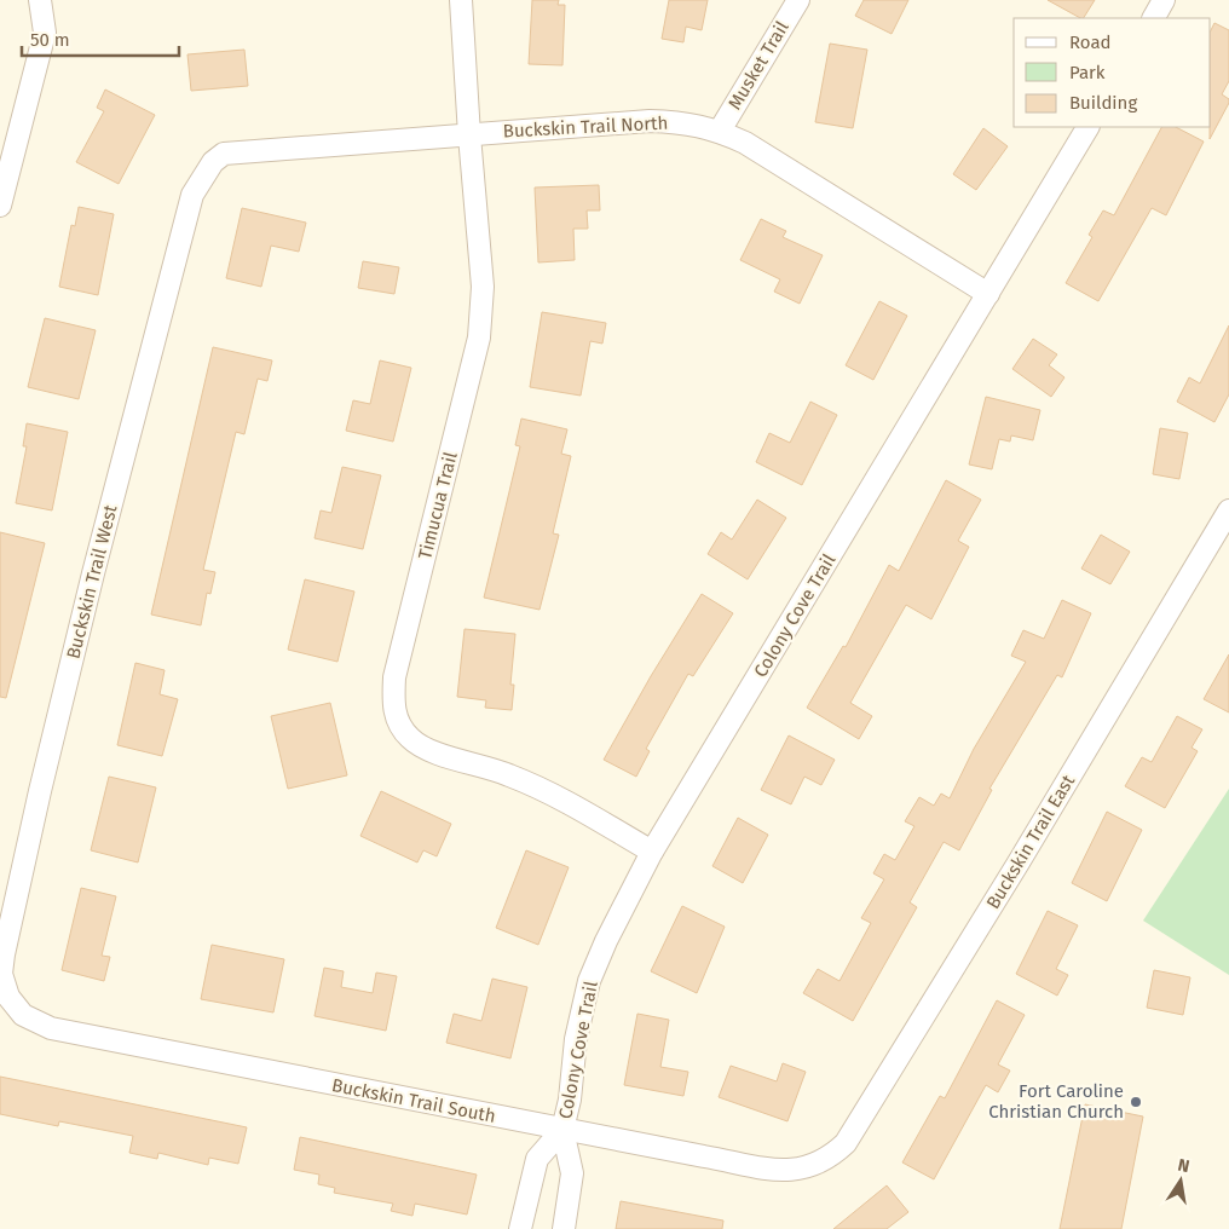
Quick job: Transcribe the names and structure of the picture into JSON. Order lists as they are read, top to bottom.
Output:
{
  "streets": {
    "street": [
      "Musket Trail",
      "Buckskin Trail North",
      "Timucua Trail",
      "Buckskin Trail West",
      "Colony Cove Trail",
      "Buckskin Trail East",
      "Buckskin Trail South"
    ]
  },
  "crossings": [
    ["Musket Trail", "Buckskin Trail North"],
    ["Buckskin Trail North", "Timucua Trail"],
    ["Buckskin Trail North", "Buckskin Trail West"],
    ["Buckskin Trail North", "Colony Cove Trail"],
    ["Timucua Trail", "Colony Cove Trail"],
    ["Buckskin Trail West", "Buckskin Trail South"],
    ["Colony Cove Trail", "Buckskin Trail South"],
    ["Buckskin Trail East", "Buckskin Trail South"]
  ],
  "places": ["Fort Caroline Christian Church"],
  "legend": ["Road", "Park", "Building"],
  "scale_bar": "50 m",
  "north": "top"
}
